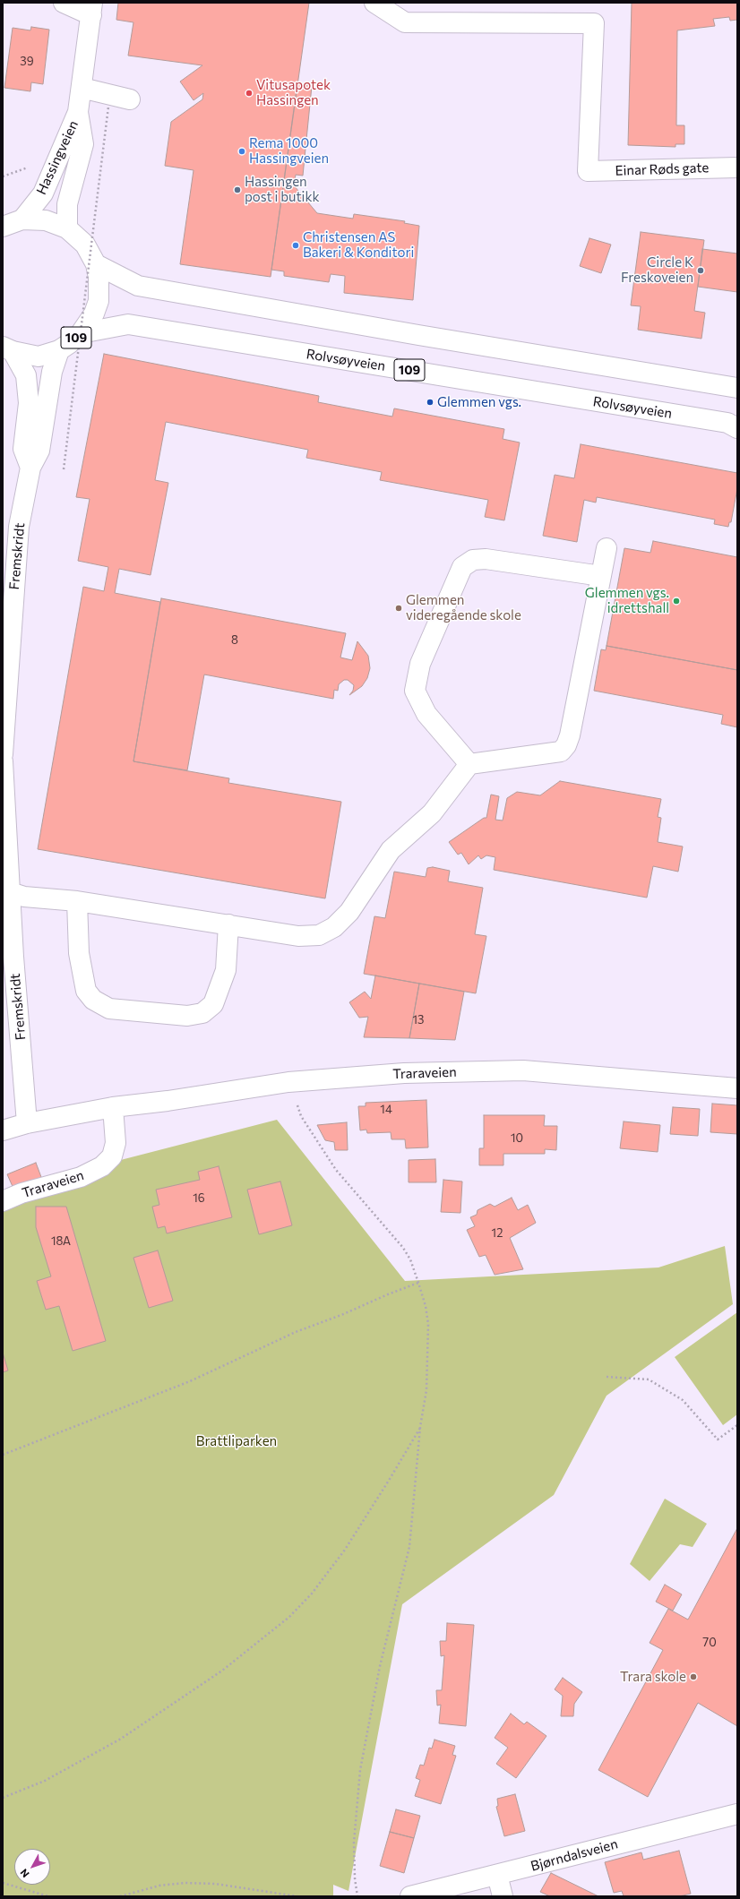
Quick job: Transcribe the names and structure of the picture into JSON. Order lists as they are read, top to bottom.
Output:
{
  "streets": {
    "street": [
      "Hassingveien",
      "Einar Røds gate",
      "109",
      "Rolvsøyveien",
      "Fremskridt",
      "Traraveien",
      "Bjørndalsveien"
    ]
  },
  "crossings": [
    ["Hassingveien", "109"],
    ["109", "Rolvsøyveien"],
    ["109", "Fremskridt"],
    ["Fremskridt", "Traraveien"]
  ],
  "parks": ["Brattliparken"],
  "places": [
    "Vitusapotek Hassingen",
    "Rema 1000 Hassingveien",
    "Hassingen post i butikk",
    "Christensen AS Bakeri & Konditori",
    "Circle K Freskoveien",
    "Glemmen vgs.",
    "Glemmen vgs. idrettshall",
    "Glemmen videregående skole",
    "Trara skole"
  ],
  "house_numbers": [
    "39",
    "8",
    "13",
    "14",
    "10",
    "16",
    "12",
    "18A",
    "70"
  ],
  "north": "bottom left"
}
